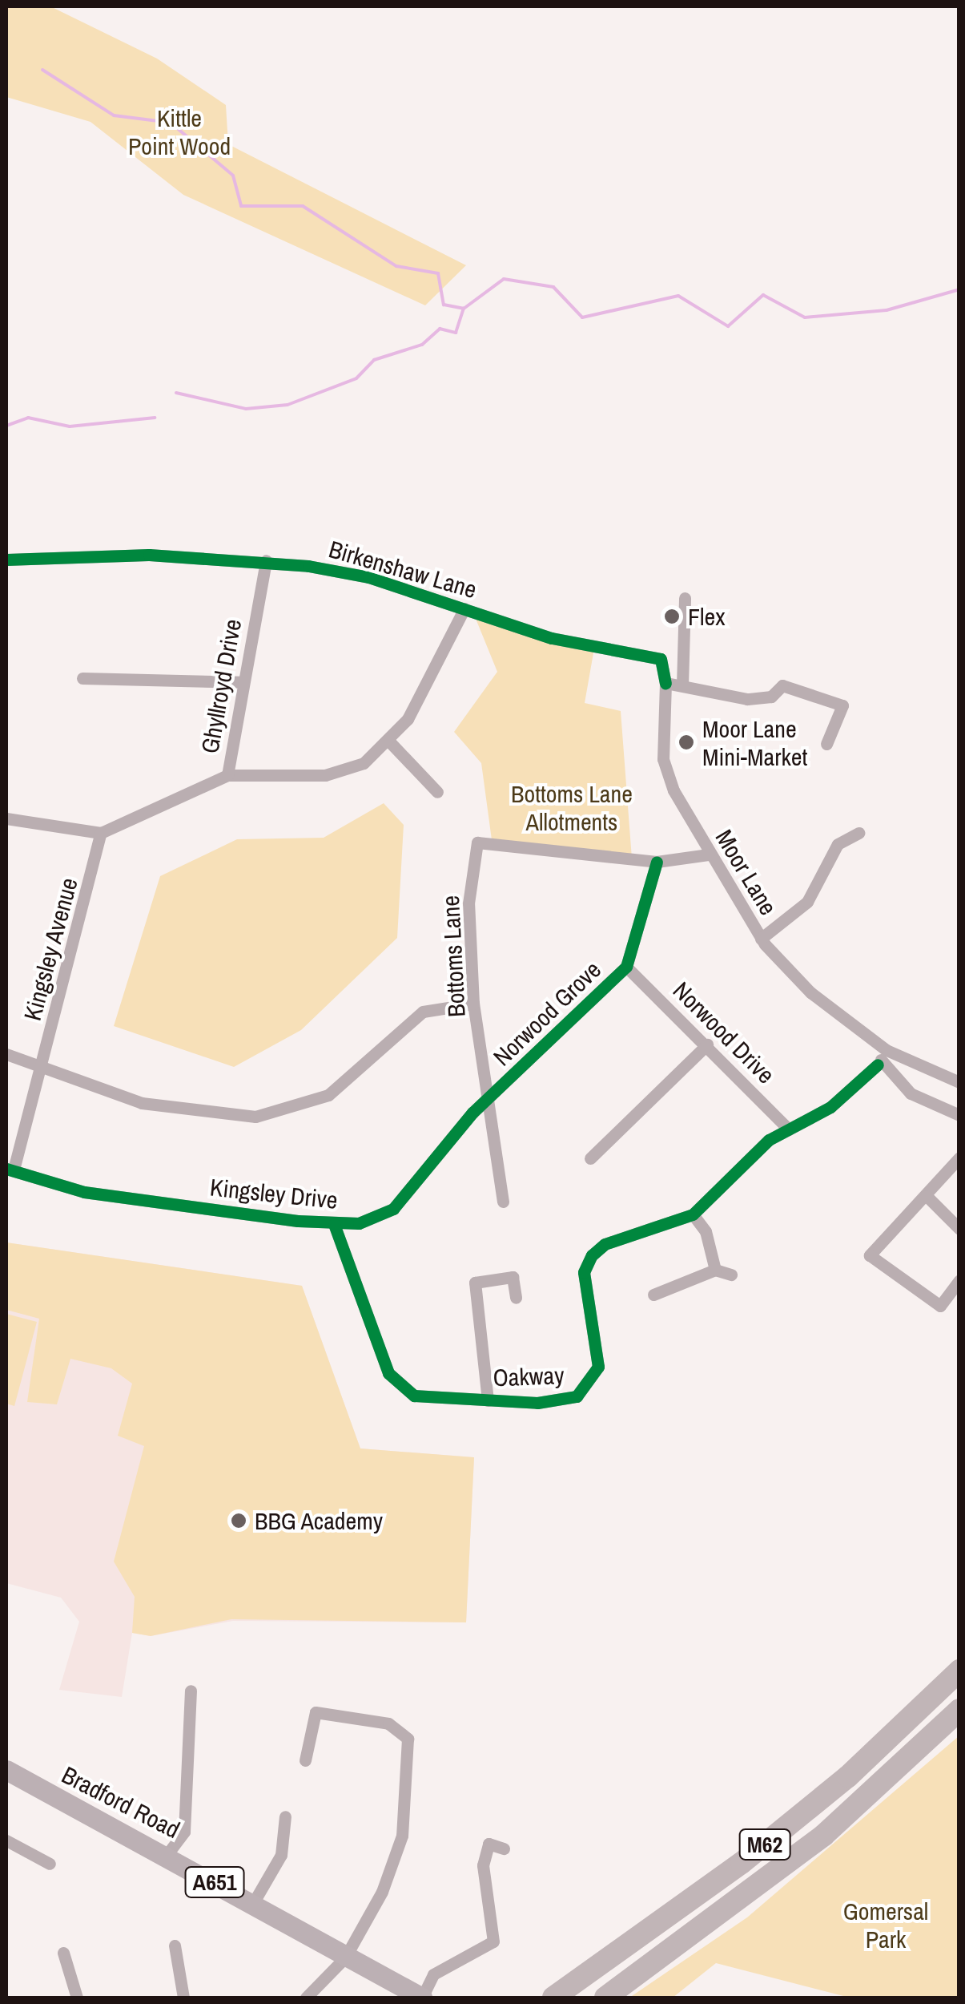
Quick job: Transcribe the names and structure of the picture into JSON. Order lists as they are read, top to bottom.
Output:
{
  "streets": {
    "highway": ["M62"],
    "main road": ["Bradford Road", "A651"],
    "street": [
      "Birkenshaw Lane",
      "Ghyllroyd Drive",
      "Moor Lane",
      "Kingsley Avenue",
      "Bottoms Lane",
      "Norwood Grove",
      "Norwood Drive",
      "Kingsley Drive",
      "Oakway"
    ]
  },
  "crossings": [
    ["Birkenshaw Lane", "Ghyllroyd Drive"],
    ["Birkenshaw Lane", "Moor Lane"],
    ["Ghyllroyd Drive", "Kingsley Avenue"],
    ["Moor Lane", "Bottoms Lane"],
    ["Kingsley Avenue", "Kingsley Drive"],
    ["Bottoms Lane", "Norwood Grove"],
    ["Bottoms Lane", "Kingsley Drive"],
    ["Norwood Grove", "Norwood Drive"],
    ["Norwood Grove", "Kingsley Drive"],
    ["Kingsley Drive", "Oakway"]
  ],
  "parks": ["Kittle Point Wood", "Bottoms Lane Allotments", "Gomersal Park"],
  "places": ["Flex", "Moor Lane Mini-Market", "BBG Academy"]
}
